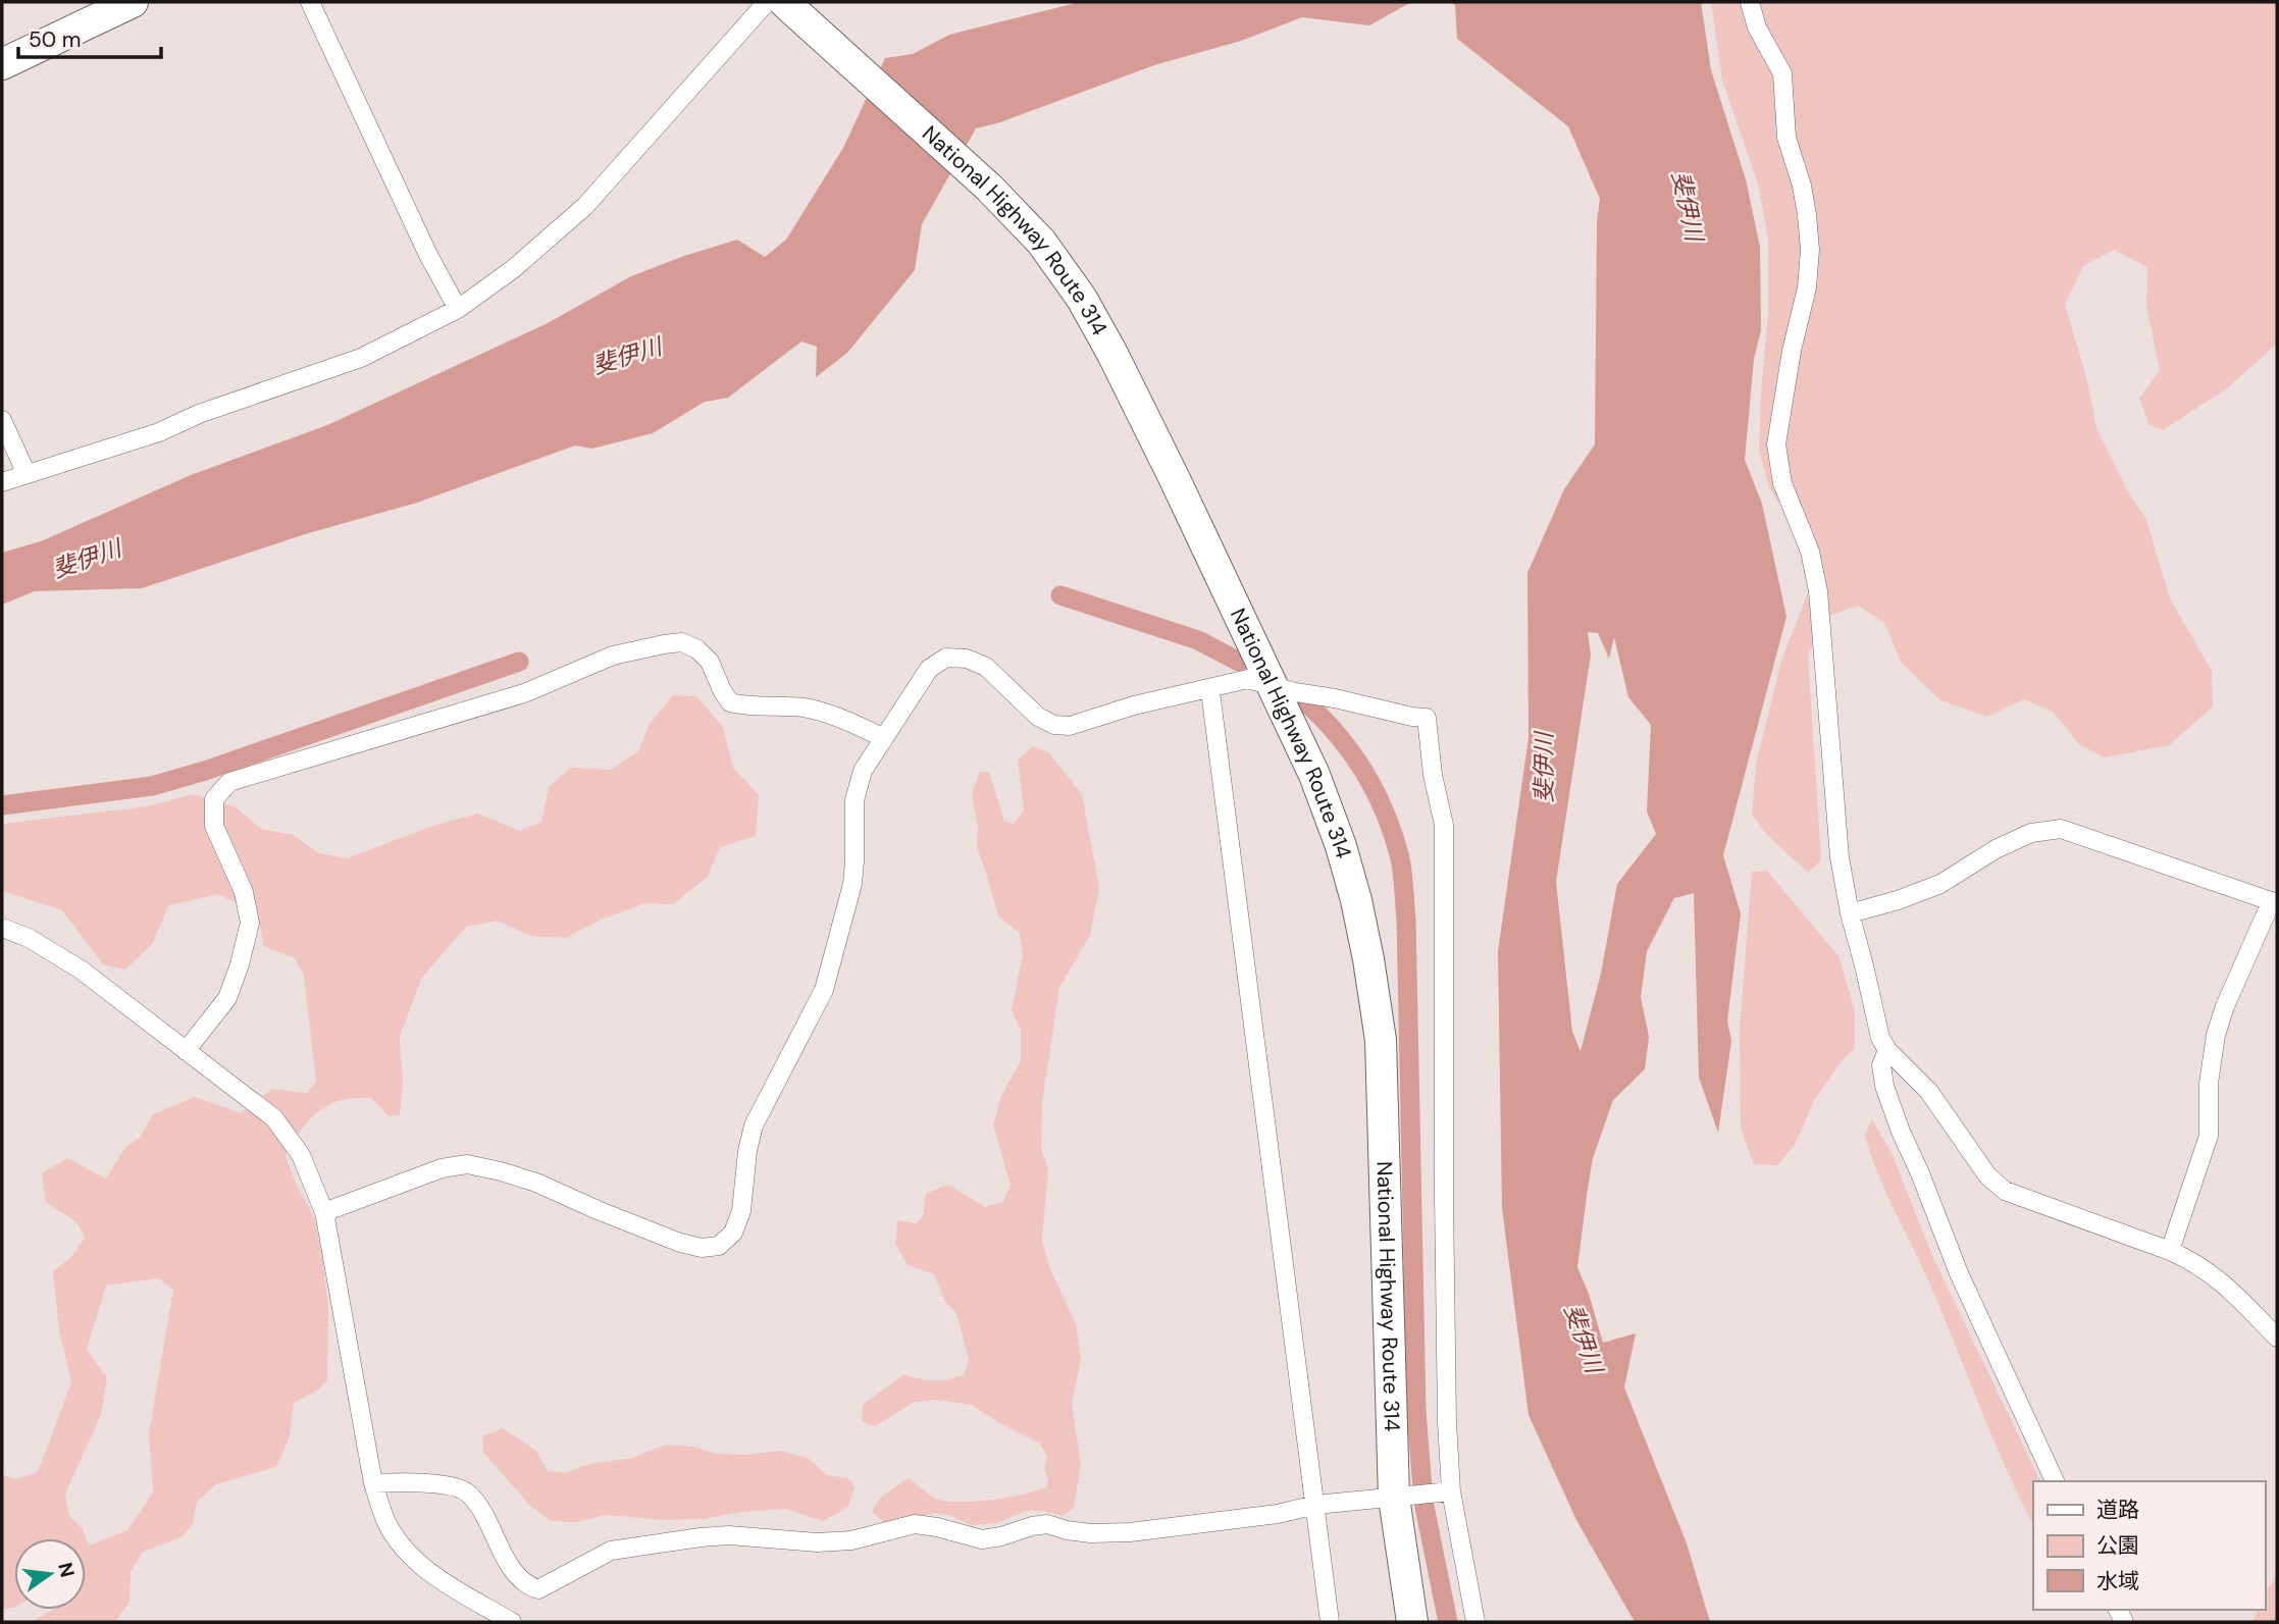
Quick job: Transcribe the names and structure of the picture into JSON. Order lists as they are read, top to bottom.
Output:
{
  "streets": {
    "highway": ["National Highway Route 314"]
  },
  "water": ["斐伊川"],
  "legend": ["道路", "公園", "水域"],
  "scale_bar": "50 m",
  "north": "right"
}
